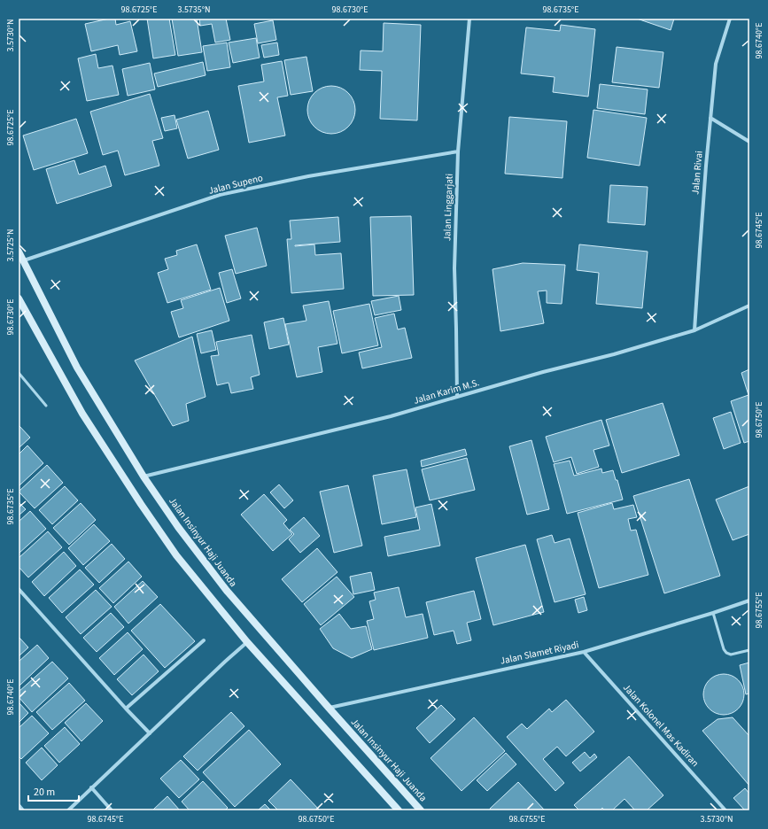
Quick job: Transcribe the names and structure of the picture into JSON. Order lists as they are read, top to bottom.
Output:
{
  "streets": {
    "main road": ["Jalan Insinyur Haji Juanda"],
    "street": [
      "Jalan Rivai",
      "Jalan Supeno",
      "Jalan Linggarjati",
      "Jalan Karim M.S.",
      "Jalan Slamet Riyadi",
      "Jalan Kolonel Mas Kadiran"
    ]
  },
  "crossings": [
    ["Jalan Rivai", "Jalan Karim M.S."],
    ["Jalan Supeno", "Jalan Linggarjati"],
    ["Jalan Supeno", "Jalan Insinyur Haji Juanda"],
    ["Jalan Linggarjati", "Jalan Karim M.S."],
    ["Jalan Karim M.S.", "Jalan Insinyur Haji Juanda"],
    ["Jalan Insinyur Haji Juanda", "Jalan Slamet Riyadi"],
    ["Jalan Slamet Riyadi", "Jalan Kolonel Mas Kadiran"]
  ],
  "scale_bar": "20 m",
  "coordinates": [
    "98.6725°E",
    "3.5735°N",
    "98.6730°E",
    "98.6735°E",
    "3.5730°N",
    "98.6740°E",
    "98.6745°E",
    "3.5725°N",
    "98.6750°E",
    "98.6755°E"
  ]
}
